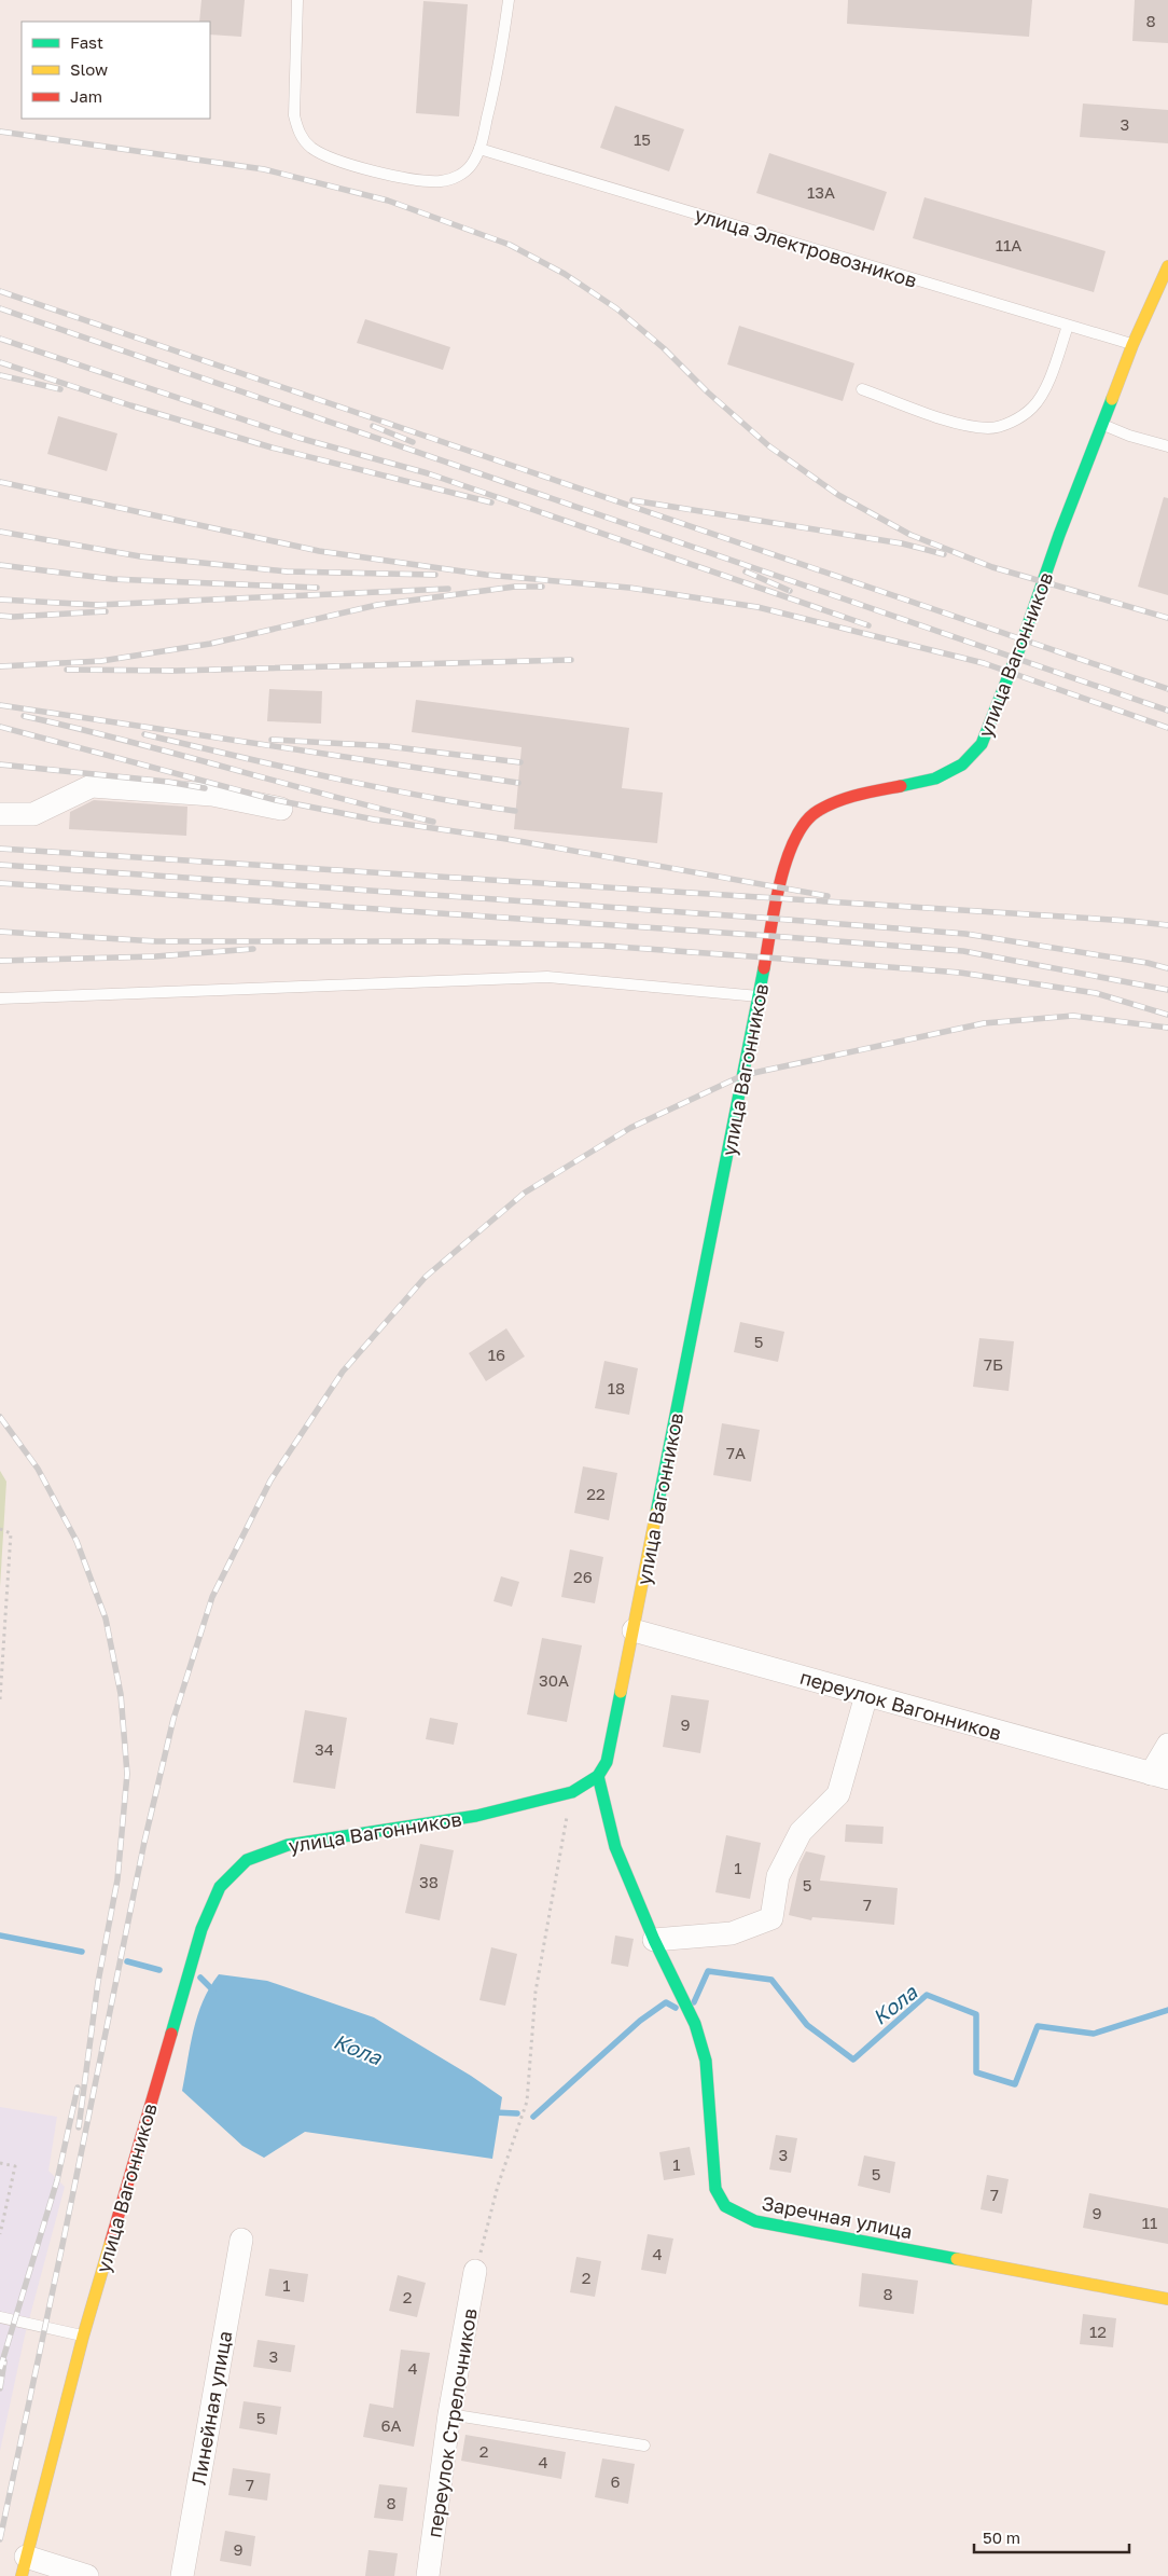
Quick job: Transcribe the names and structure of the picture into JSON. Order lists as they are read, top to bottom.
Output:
{
  "streets": {
    "street": [
      "улица Вагонников",
      "переулок Вагонников",
      "Заречная улица",
      "Линейная улица",
      "переулок Стрелочников"
    ],
    "lane": ["улица Электровозников"]
  },
  "crossings": [
    ["улица Электровозников", "улица Вагонников"],
    ["улица Вагонников", "переулок Вагонников"],
    ["улица Вагонников", "Заречная улица"]
  ],
  "water": ["Кола"],
  "house_numbers": [
    "8",
    "3",
    "15",
    "13А",
    "11А",
    "5",
    "16",
    "7Б",
    "18",
    "7А",
    "22",
    "26",
    "30А",
    "9",
    "34",
    "1",
    "38",
    "5",
    "7",
    "3",
    "1",
    "5",
    "7",
    "9",
    "11",
    "4",
    "2",
    "1",
    "8",
    "2",
    "12",
    "3",
    "4",
    "5",
    "6А",
    "2",
    "4",
    "6",
    "7",
    "8",
    "9"
  ],
  "legend": ["Fast", "Slow", "Jam"],
  "scale_bar": "50 m"
}
